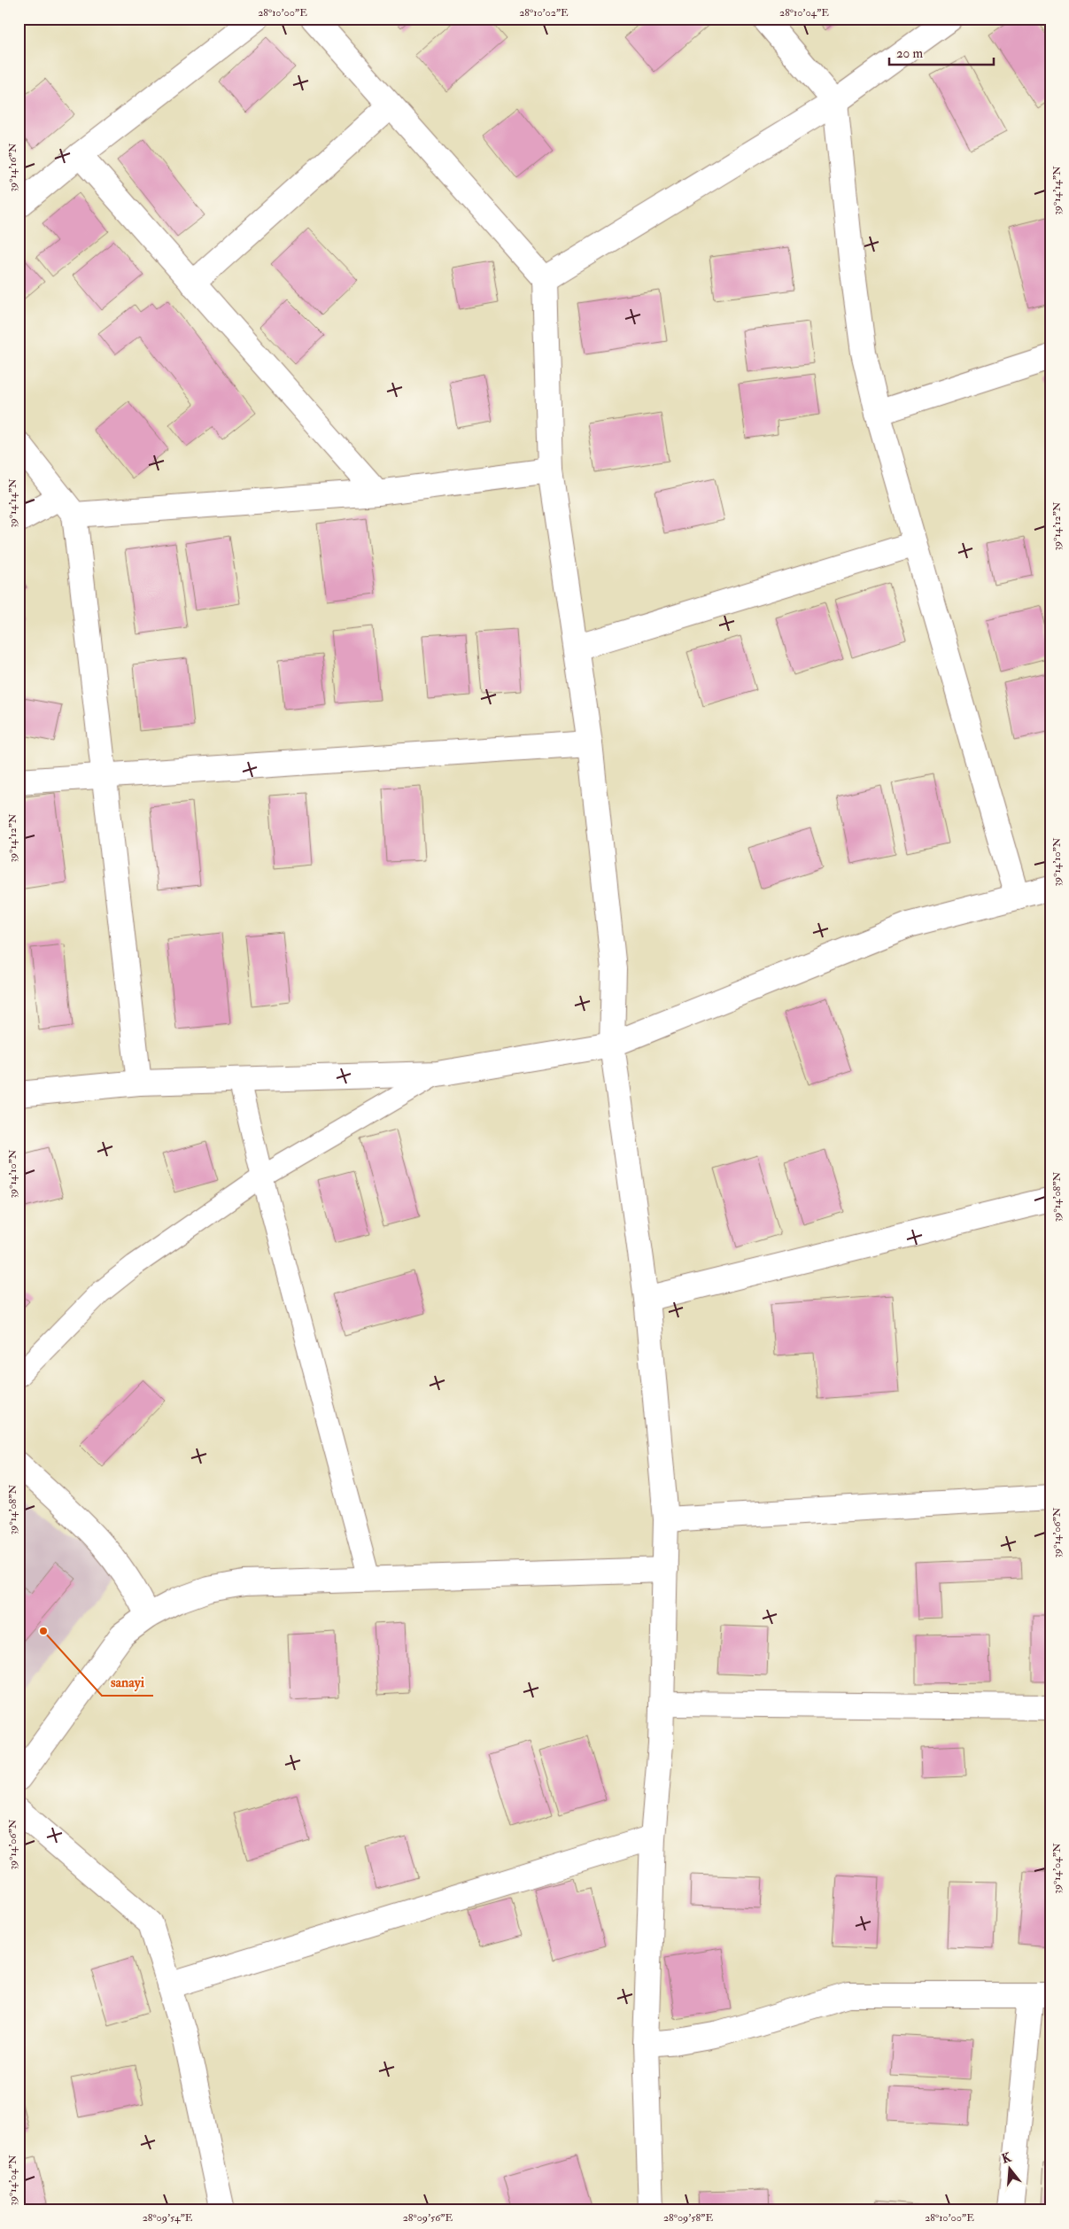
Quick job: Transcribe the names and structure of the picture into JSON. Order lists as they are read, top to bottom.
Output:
{
  "places": ["sanayi"],
  "scale_bar": "20 m",
  "north": "top",
  "coordinates": [
    "28°10'00\"E",
    "28°10'02\"E",
    "28°10'04\"E",
    "39°14'16\"N",
    "39°14'14\"N",
    "39°14'12\"N",
    "39°14'10\"N",
    "39°14'08\"N",
    "39°14'06\"N",
    "39°14'04\"N",
    "28°09'54\"E",
    "28°09'56\"E",
    "28°09'58\"E"
  ]
}
